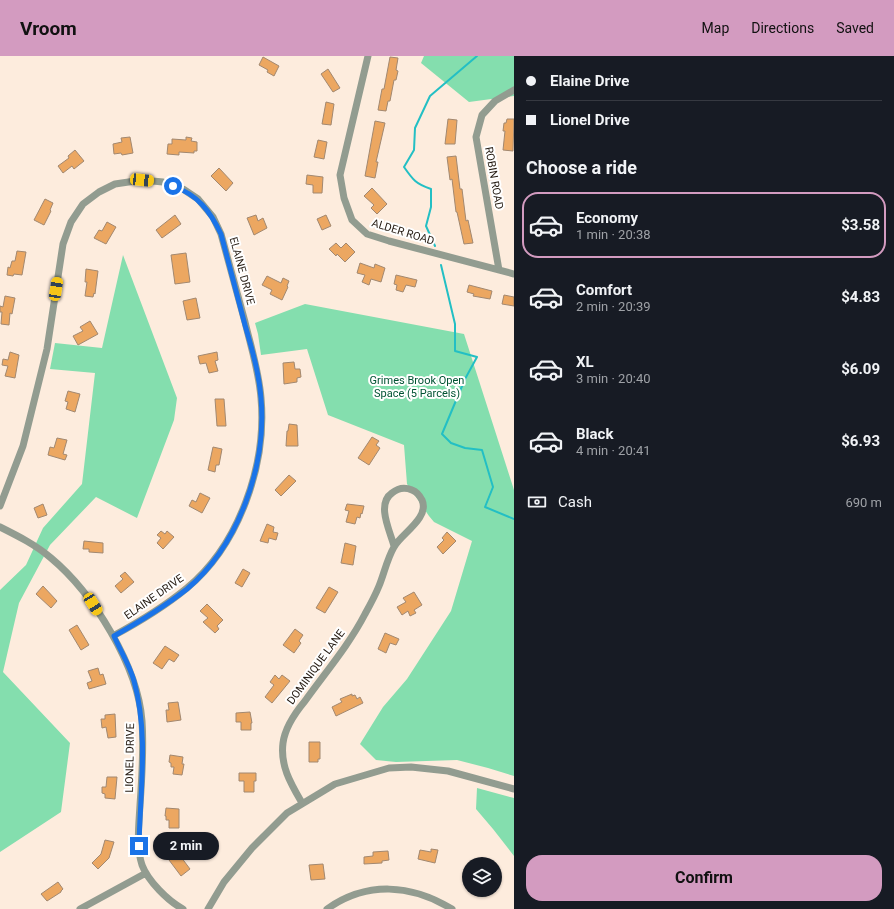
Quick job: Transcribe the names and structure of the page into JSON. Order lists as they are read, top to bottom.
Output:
{
  "streets": {
    "street": [
      "ROBIN ROAD",
      "ALDER ROAD",
      "ELAINE DRIVE",
      "DOMINIQUE LANE",
      "LIONEL DRIVE"
    ]
  },
  "crossings": [
    ["ROBIN ROAD", "ALDER ROAD"],
    ["ELAINE DRIVE", "LIONEL DRIVE"]
  ],
  "parks": ["Grimes Brook Open Space (5 Parcels)"],
  "page": {
    "header": "Vroom",
    "nav": ["Map", "Directions", "Saved"],
    "banner": ["Elaine Drive", "Lionel Drive"],
    "heading": "Choose a ride",
    "list": [
      {
        "name": "Economy",
        "note": "1 min · 20:38",
        "value": "$3.58"
      },
      {
        "name": "Comfort",
        "note": "2 min · 20:39",
        "value": "$4.83"
      },
      {
        "name": "XL",
        "note": "3 min · 20:40",
        "value": "$6.09"
      },
      {
        "name": "Black",
        "note": "4 min · 20:41",
        "value": "$6.93"
      }
    ],
    "pay": ["Cash", "690 m"],
    "bubble": "2 min",
    "buttons": "Confirm"
  }
}
